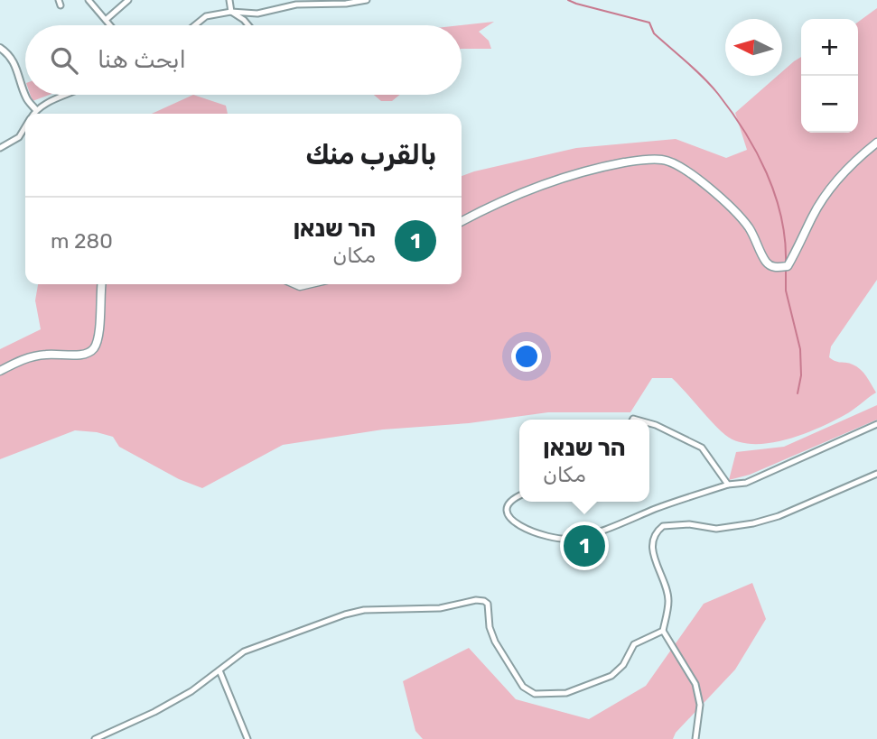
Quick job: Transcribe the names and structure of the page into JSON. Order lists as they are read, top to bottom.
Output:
{
  "north": "left",
  "page": {
    "map_buttons": ["+", "−"],
    "search": "ابحث هنا",
    "heading": "بالقرب منك",
    "list": [
      {
        "mark": "1",
        "name": "הר שנאן",
        "note": "مكان",
        "value": "280 m"
      }
    ],
    "popup": ["הר שנאן", "مكان"],
    "pins": "1"
  }
}
